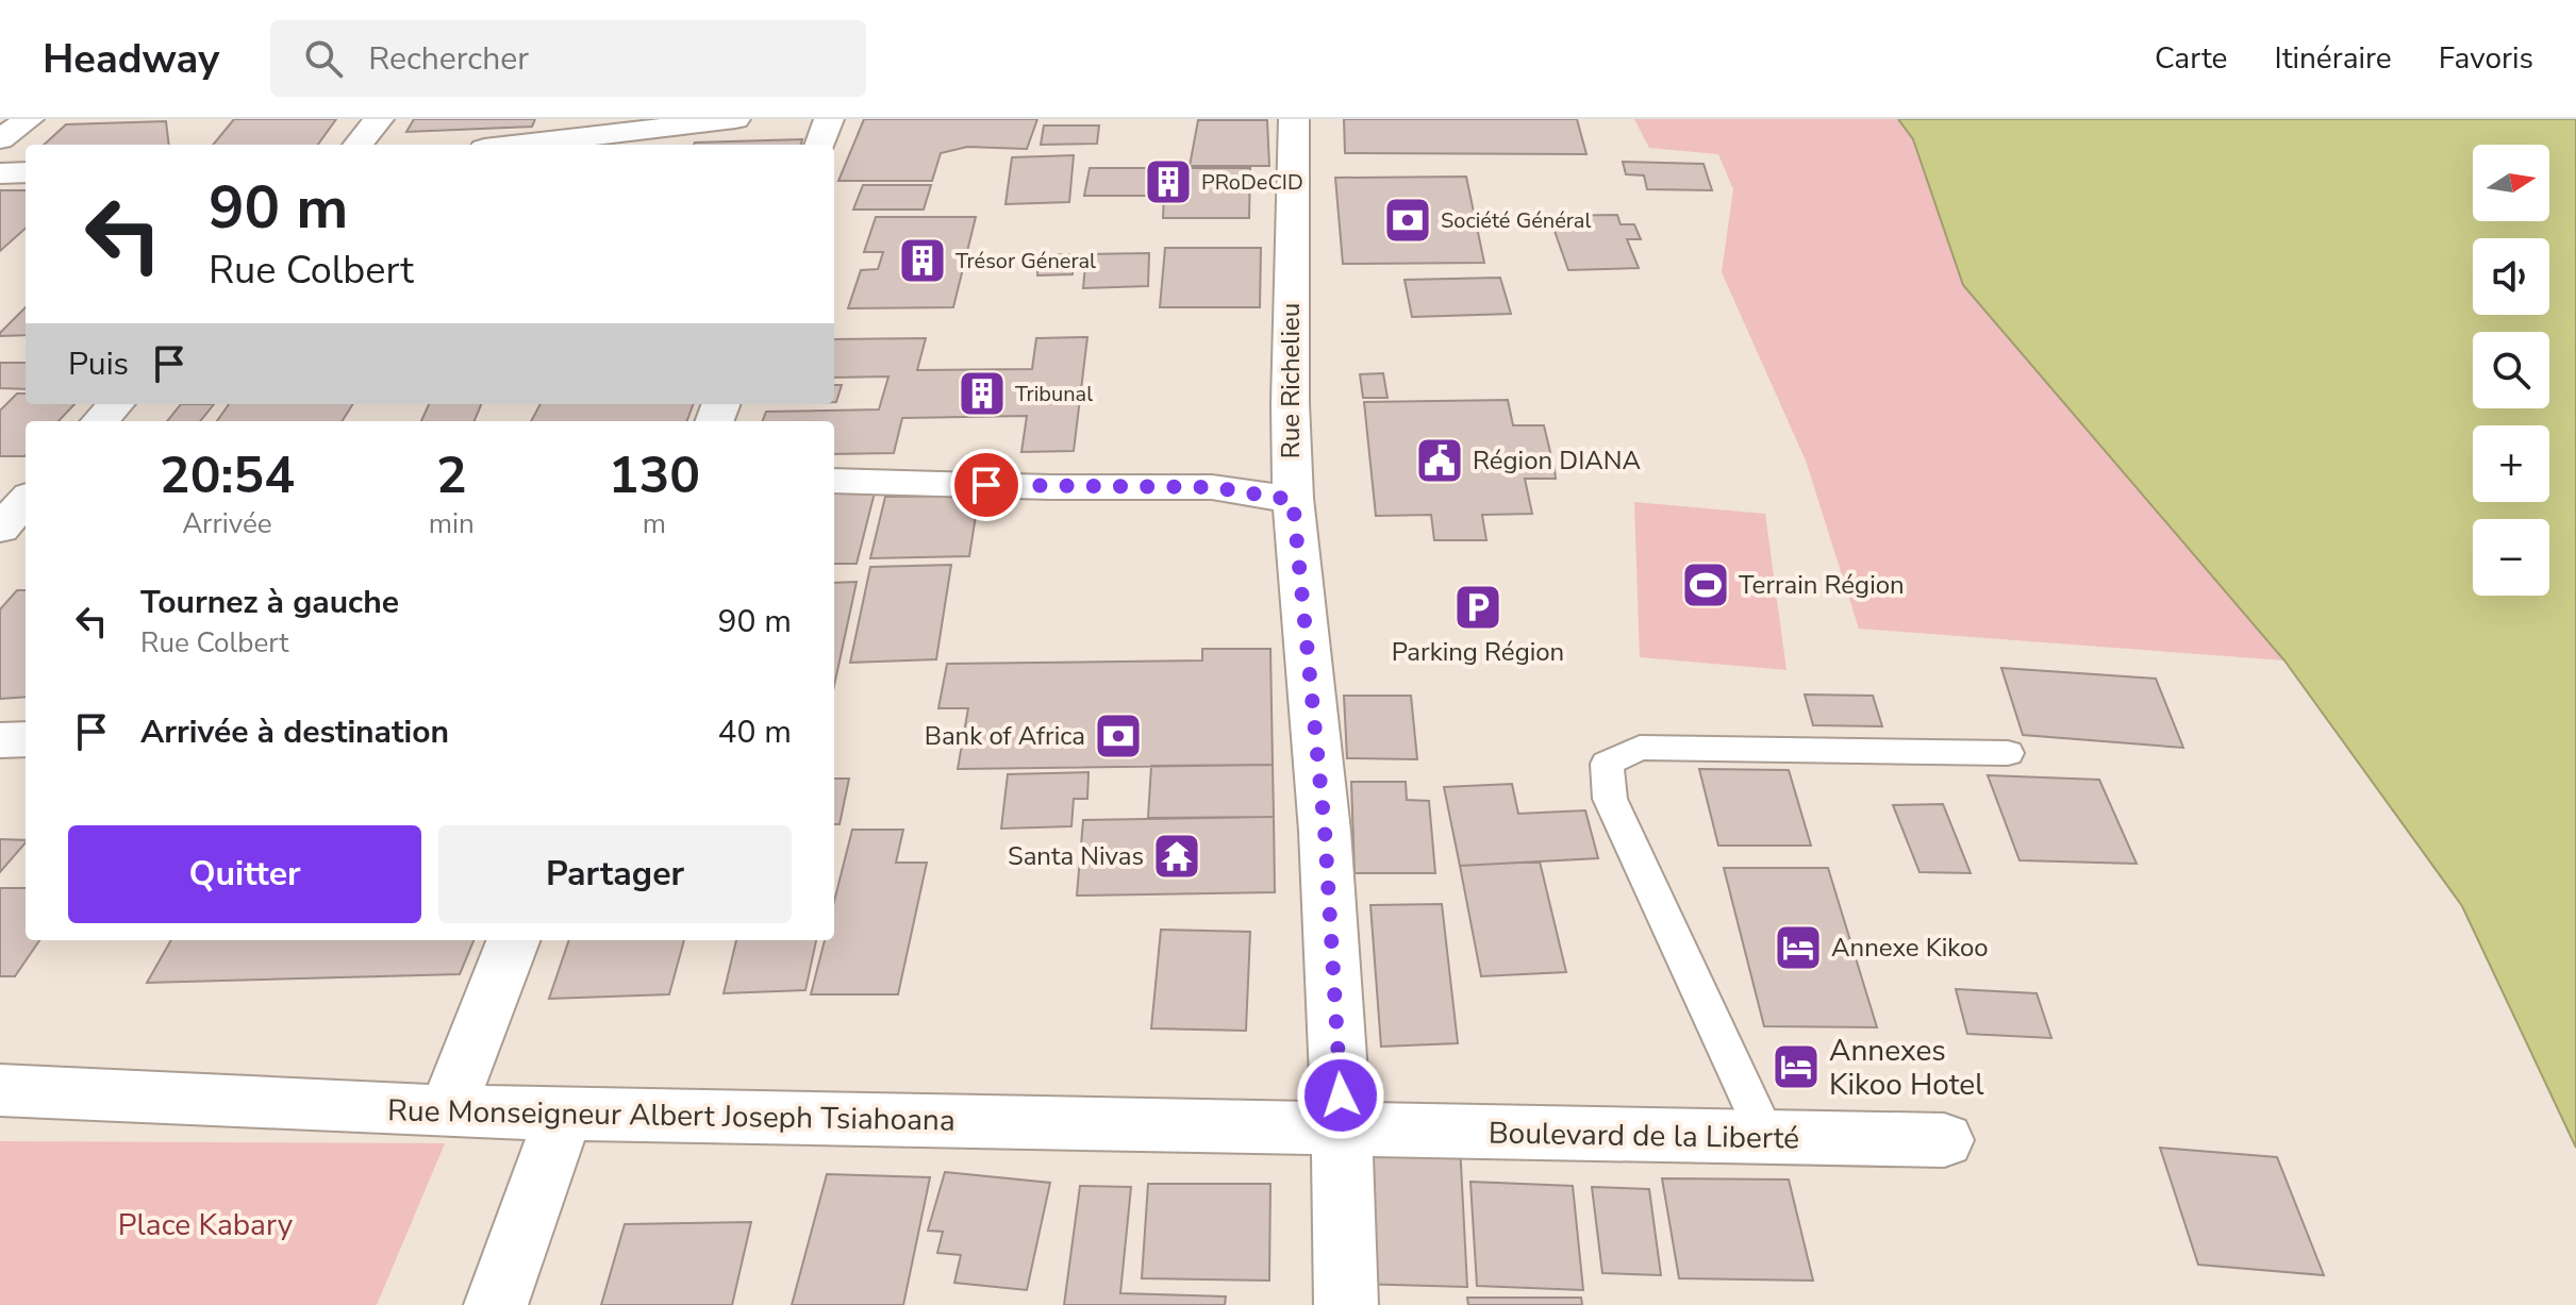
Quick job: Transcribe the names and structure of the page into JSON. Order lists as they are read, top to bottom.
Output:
{
  "streets": {
    "street": ["Rue Richelieu", "Rue Monseigneur Albert Joseph Tsiahoana", "Boulevard de la Liberté"]
  },
  "crossings": [
    ["Rue Richelieu", "Rue Monseigneur Albert Joseph Tsiahoana"],
    ["Rue Richelieu", "Boulevard de la Liberté"],
    ["Rue Monseigneur Albert Joseph Tsiahoana", "Boulevard de la Liberté"]
  ],
  "parks": ["Place Kabary"],
  "places": {
    "building": ["PRoDeCID", "Trésor Géneral", "Tribunal"],
    "bank": ["Société Général", "Bank of Africa"],
    "public building": ["Région DIANA"],
    "sports": ["Terrain Région"],
    "parking": ["Parking Région"],
    "temple": ["Santa Nivas"],
    "hotel": ["Annexe Kikoo", "Annexes Kikoo Hotel"]
  },
  "north": "right",
  "page": {
    "header": "Headway",
    "search": "Rechercher",
    "nav": ["Carte", "Itinéraire", "Favoris"],
    "map_buttons": ["+", "−"],
    "turn": ["90 m", "Rue Colbert"],
    "then": "Puis",
    "eta": [
      "20:54",
      "Arrivée",
      "2",
      "min",
      "130",
      "m"
    ],
    "list": [
      {
        "name": "Tournez à gauche",
        "note": "Rue Colbert",
        "value": "90 m"
      },
      {
        "name": "Arrivée à destination",
        "value": "40 m"
      }
    ],
    "buttons": ["Quitter", "Partager"]
  }
}
